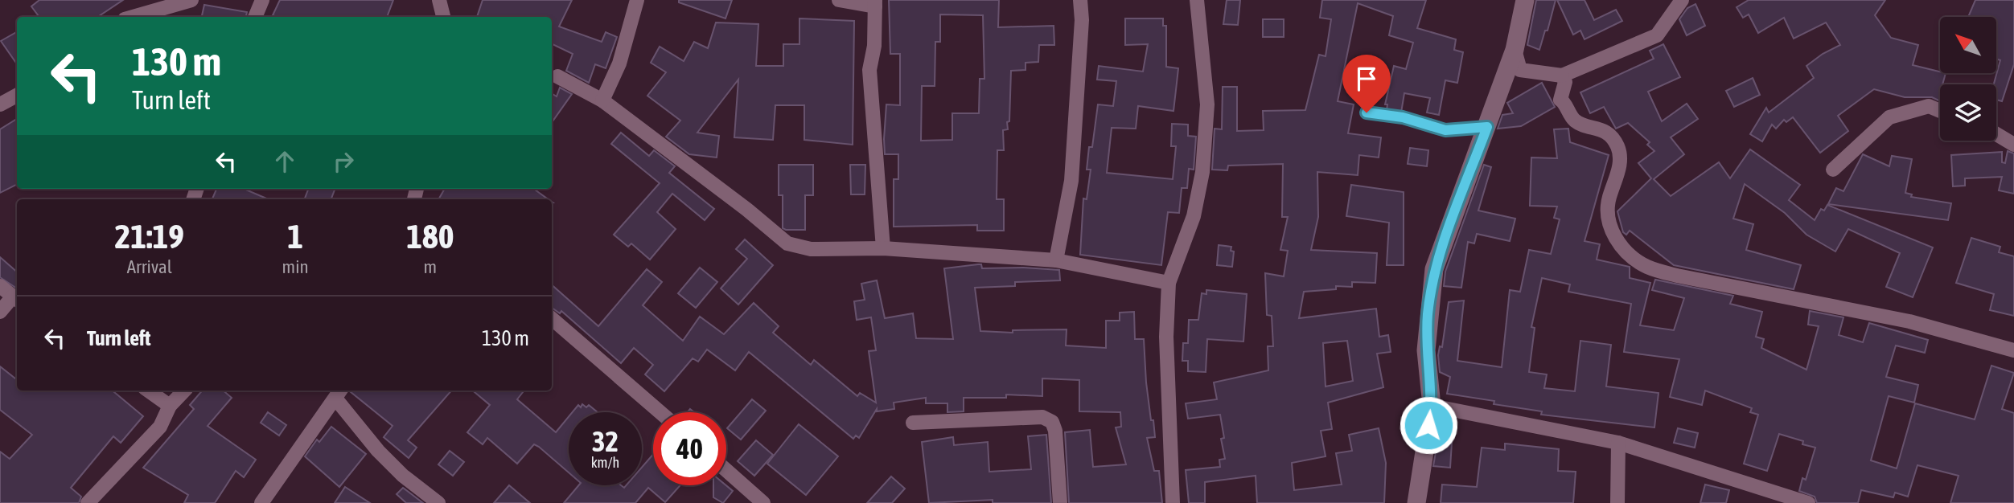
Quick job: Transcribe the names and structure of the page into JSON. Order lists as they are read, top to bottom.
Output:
{
  "north": "top left",
  "page": {
    "turn": ["130 m", "Turn left"],
    "eta": [
      "21:19",
      "Arrival",
      "1",
      "min",
      "180",
      "m"
    ],
    "list": [
      {
        "name": "Turn left",
        "value": "130 m"
      }
    ],
    "speed": "32 km/h",
    "limit": "40"
  }
}
